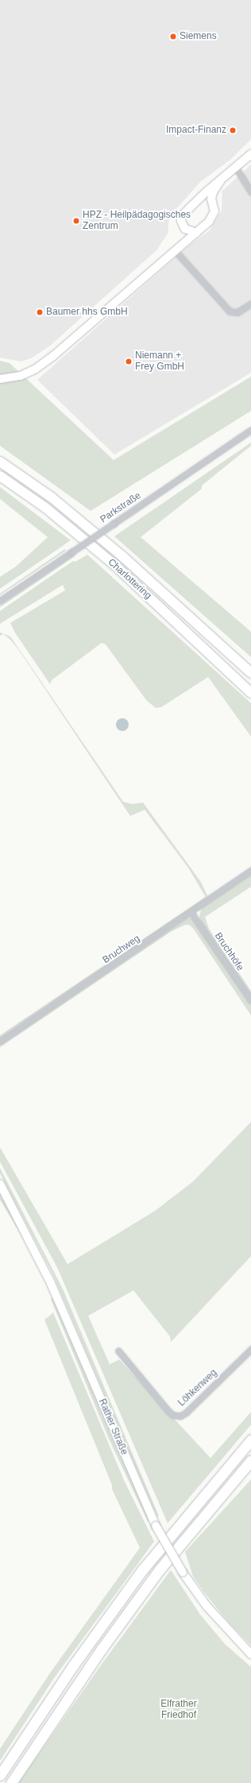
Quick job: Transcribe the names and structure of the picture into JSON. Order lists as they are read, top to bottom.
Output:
{
  "streets": {
    "highway": ["Charlottering"],
    "main road": ["Rather Straße"],
    "street": [
      "Parkstraße",
      "Bruchweg",
      "Bruchhöfe",
      "Löhkenweg"
    ]
  },
  "crossings": [
    ["Bruchweg", "Bruchhöfe"]
  ],
  "parks": ["Elfrather Friedhof"],
  "places": [
    "Siemens",
    "Impact-Finanz",
    "HPZ - Heilpädagogisches Zentrum",
    "Baumer hhs GmbH",
    "Niemann + Frey GmbH"
  ]
}
